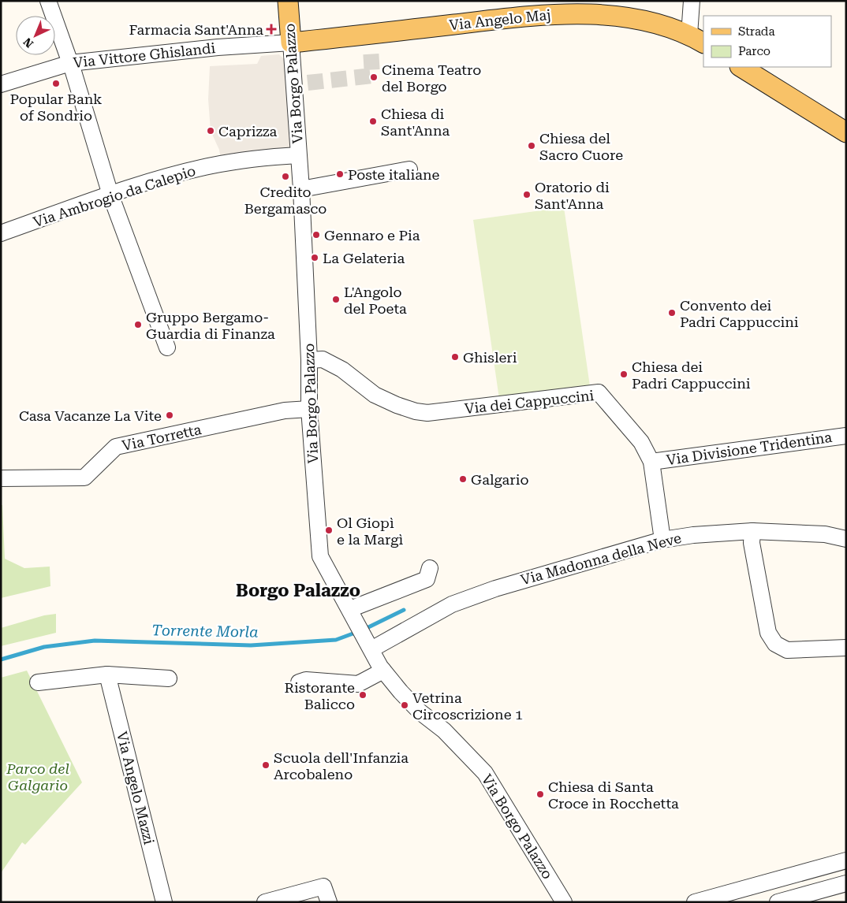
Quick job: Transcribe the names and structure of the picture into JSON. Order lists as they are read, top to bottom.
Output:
{
  "streets": {
    "main road": ["Via Angelo Maj", "Via Borgo Palazzo"],
    "street": [
      "Via Vittore Ghislandi",
      "Via Ambrogio da Calepio",
      "Via dei Cappuccini",
      "Via Torretta",
      "Via Divisione Tridentina",
      "Via Madonna della Neve",
      "Via Angelo Mazzi"
    ]
  },
  "crossings": [
    ["Via Angelo Maj", "Via Vittore Ghislandi"],
    ["Via Angelo Maj", "Via Borgo Palazzo"],
    ["Via Vittore Ghislandi", "Via Borgo Palazzo"],
    ["Via Borgo Palazzo", "Via Ambrogio da Calepio"],
    ["Via Borgo Palazzo", "Via dei Cappuccini"],
    ["Via Borgo Palazzo", "Via Torretta"],
    ["Via Borgo Palazzo", "Via Madonna della Neve"],
    ["Via dei Cappuccini", "Via Divisione Tridentina"],
    ["Via dei Cappuccini", "Via Madonna della Neve"]
  ],
  "districts": ["Borgo Palazzo"],
  "water": ["Torrente Morla"],
  "parks": ["Parco del Galgario"],
  "places": {
    "health": ["Farmacia Sant'Anna"],
    "other": [
      "Cinema Teatro del Borgo",
      "Popular Bank of Sondrio",
      "Chiesa di Sant'Anna",
      "Caprizza",
      "Chiesa del Sacro Cuore",
      "Poste italiane",
      "Credito Bergamasco",
      "Oratorio di Sant'Anna",
      "Gennaro e Pia",
      "La Gelateria",
      "L'Angolo del Poeta",
      "Convento dei Padri Cappuccini",
      "Gruppo Bergamo- Guardia di Finanza",
      "Ghisleri",
      "Chiesa dei Padri Cappuccini",
      "Casa Vacanze La Vite",
      "Galgario",
      "Ol Giopì e la Margì",
      "Ristorante Balicco",
      "Vetrina Circoscrizione 1",
      "Scuola dell'Infanzia Arcobaleno",
      "Chiesa di Santa Croce in Rocchetta"
    ]
  },
  "legend": ["Strada", "Parco"],
  "north": "bottom left"
}
